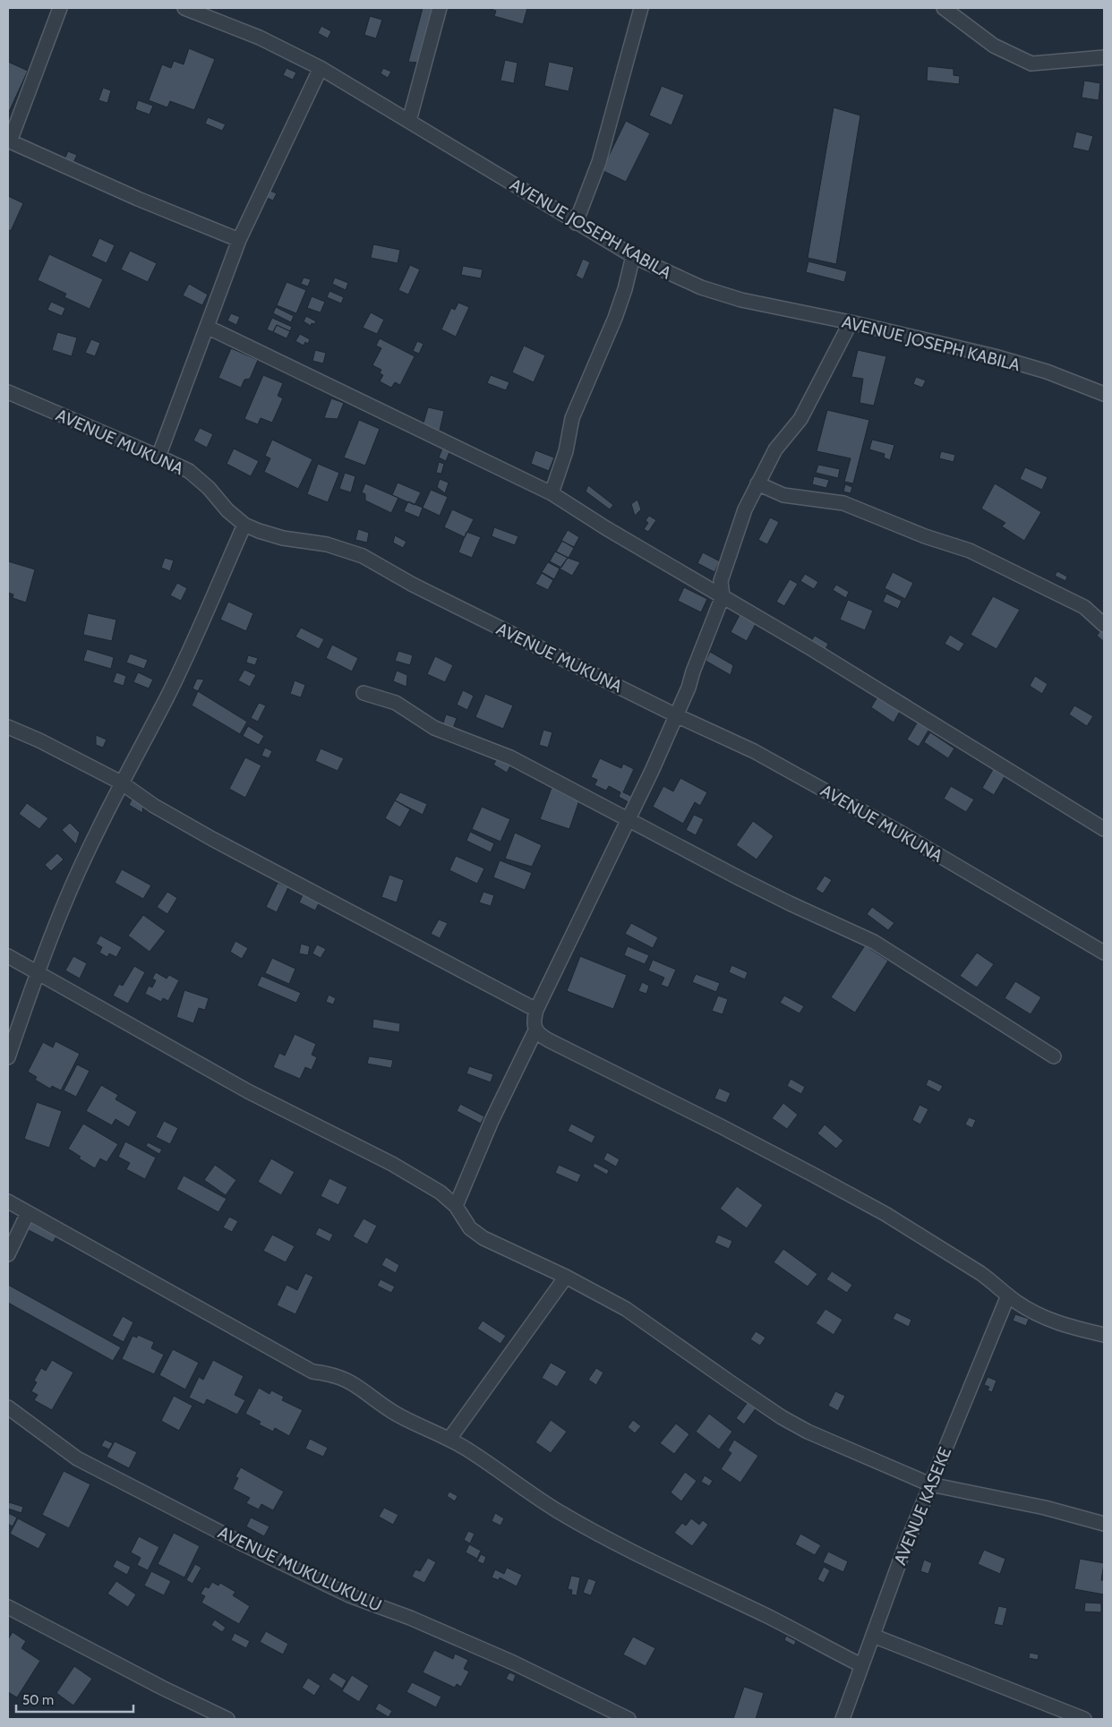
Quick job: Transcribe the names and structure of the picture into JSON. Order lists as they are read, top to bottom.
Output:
{
  "streets": {
    "street": [
      "AVENUE JOSEPH KABILA",
      "AVENUE MUKUNA",
      "AVENUE KASEKE",
      "AVENUE MUKULUKULU"
    ]
  },
  "scale_bar": "50 m"
}
